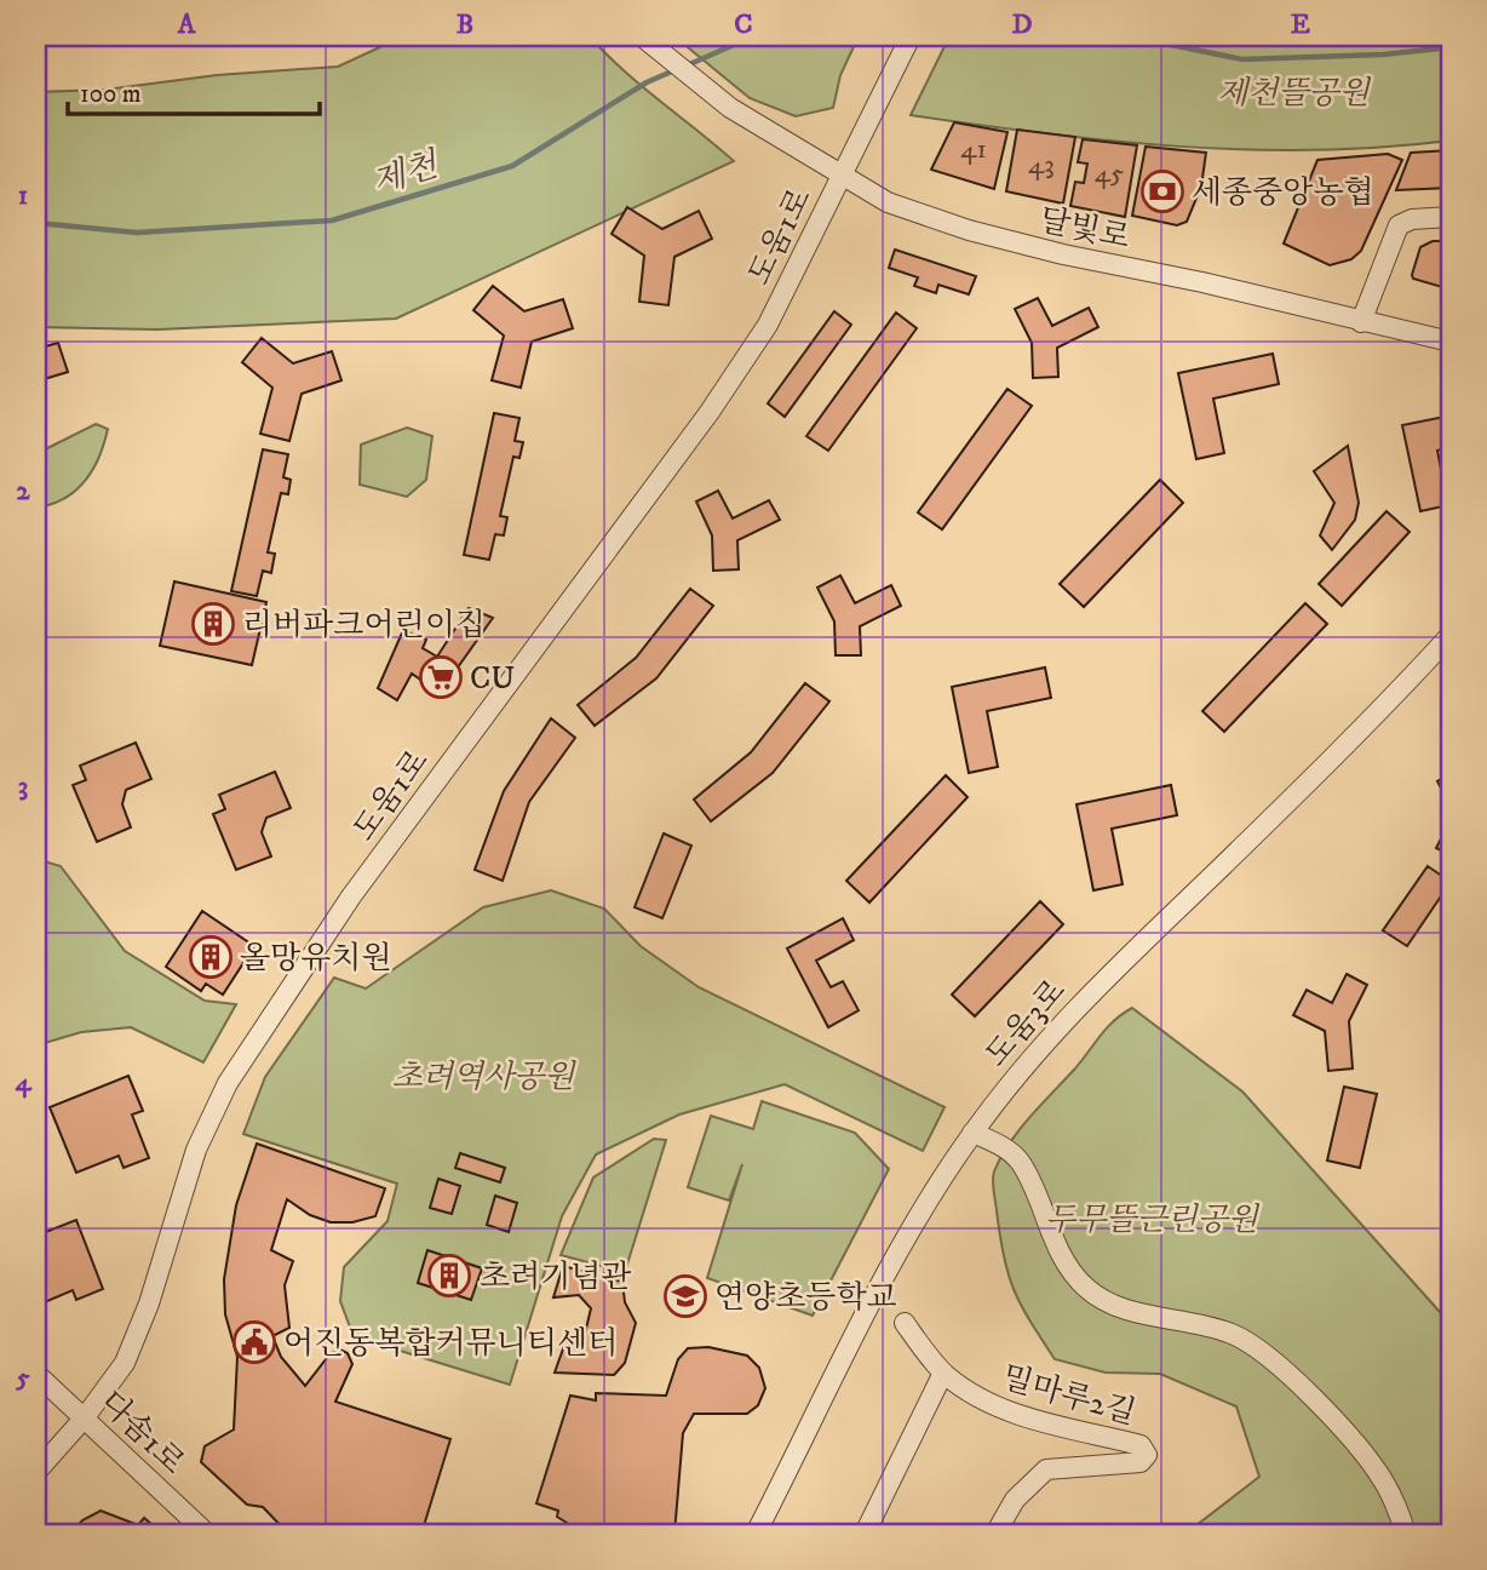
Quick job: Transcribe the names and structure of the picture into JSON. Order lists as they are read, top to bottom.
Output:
{
  "streets": {
    "street": [
      "달빛로",
      "도움1로",
      "도움3로",
      "밀마루2길",
      "다솜1로"
    ]
  },
  "crossings": [
    ["달빛로", "도움1로"],
    ["도움1로", "다솜1로"]
  ],
  "water": ["제천"],
  "parks": ["제천뜰공원", "초려역사공원", "두무뜰근린공원"],
  "places": {
    "bank": ["세종중앙농협"],
    "building": ["리버파크어린이집", "올망유치원", "초려기념관"],
    "supermarket": ["CU"],
    "school or university": ["연양초등학교"],
    "public building": ["어진동복합커뮤니티센터"]
  },
  "house_numbers": ["41", "43", "45"],
  "scale_bar": "100 m",
  "grid": {
    "columns": [
      "A",
      "B",
      "C",
      "D",
      "E"
    ],
    "rows": [
      "1",
      "2",
      "3",
      "4",
      "5"
    ]
  }
}
